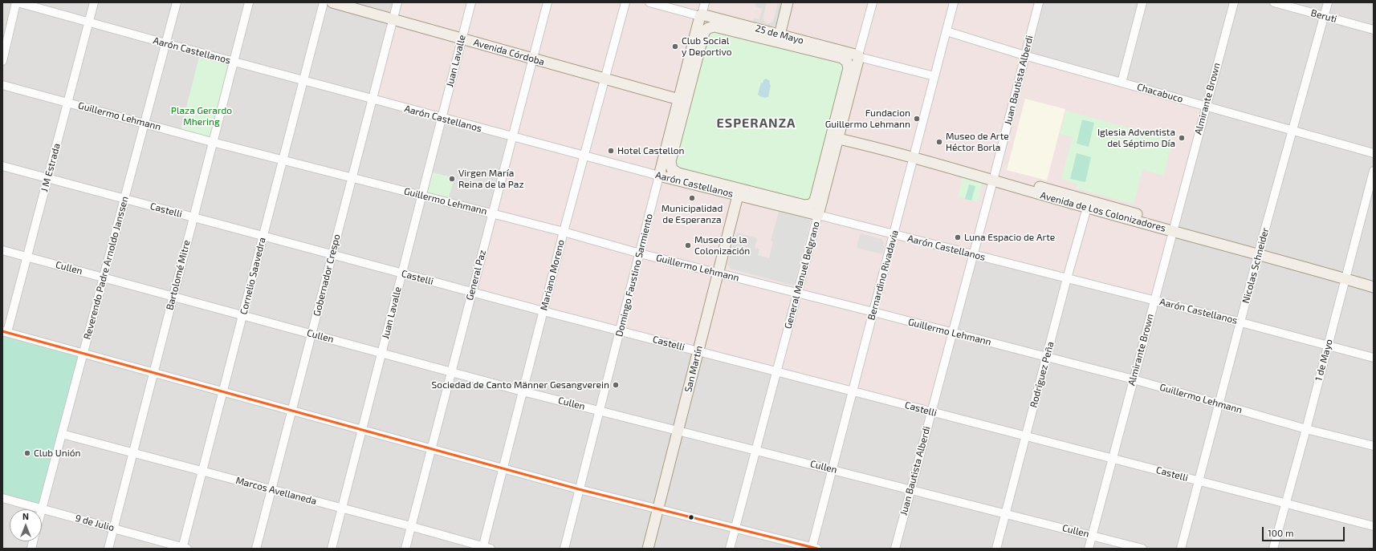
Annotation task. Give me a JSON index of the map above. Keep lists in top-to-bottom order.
{
  "streets": {
    "main road": [
      "25 de Mayo",
      "Aarón Castellanos",
      "Avenida Córdoba",
      "Avenida de Los Colonizadores",
      "Domingo Faustino Sarmiento",
      "General Manuel Belgrano",
      "San Martín"
    ],
    "street": [
      "Beruti",
      "Juan Lavalle",
      "Juan Bautista Alberdi",
      "Chacabuco",
      "Almirante Brown",
      "Guillermo Lehmann",
      "J M Estrada",
      "Castelli",
      "Nicolas Schneider",
      "Cullen",
      "Reverendo Padre Arnoldo Janssen",
      "Bartolomé Mitre",
      "Gobernador Crespo",
      "General Paz",
      "Mariano Moreno",
      "Bernardino Rivadavia",
      "Cornelio Saavedra",
      "1 de Mayo",
      "Rodríguez Peña",
      "Marcos Avellaneda",
      "9 de Julio"
    ]
  },
  "crossings": [
    ["Beruti", "Nicolas Schneider"],
    ["25 de Mayo", "Domingo Faustino Sarmiento"],
    ["25 de Mayo", "General Manuel Belgrano"],
    ["25 de Mayo", "Bernardino Rivadavia"],
    ["Aarón Castellanos", "Juan Lavalle"],
    ["Aarón Castellanos", "Juan Bautista Alberdi"],
    ["Aarón Castellanos", "Almirante Brown"],
    ["Aarón Castellanos", "J M Estrada"],
    ["Aarón Castellanos", "Nicolas Schneider"],
    ["Aarón Castellanos", "Reverendo Padre Arnoldo Janssen"],
    ["Aarón Castellanos", "Bartolomé Mitre"],
    ["Aarón Castellanos", "Gobernador Crespo"],
    ["Aarón Castellanos", "General Paz"],
    ["Aarón Castellanos", "Mariano Moreno"],
    ["Aarón Castellanos", "Domingo Faustino Sarmiento"],
    ["Aarón Castellanos", "General Manuel Belgrano"],
    ["Aarón Castellanos", "Bernardino Rivadavia"],
    ["Aarón Castellanos", "Cornelio Saavedra"],
    ["Aarón Castellanos", "1 de Mayo"],
    ["Aarón Castellanos", "San Martín"],
    ["Aarón Castellanos", "Rodríguez Peña"],
    ["Avenida Córdoba", "Juan Lavalle"],
    ["Avenida Córdoba", "Gobernador Crespo"],
    ["Avenida Córdoba", "General Paz"],
    ["Avenida Córdoba", "Mariano Moreno"],
    ["Avenida Córdoba", "Domingo Faustino Sarmiento"],
    ["Juan Lavalle", "Guillermo Lehmann"],
    ["Juan Lavalle", "Castelli"],
    ["Juan Lavalle", "Cullen"],
    ["Juan Lavalle", "Marcos Avellaneda"],
    ["Juan Bautista Alberdi", "Chacabuco"],
    ["Juan Bautista Alberdi", "Guillermo Lehmann"],
    ["Juan Bautista Alberdi", "Castelli"],
    ["Juan Bautista Alberdi", "Avenida de Los Colonizadores"],
    ["Juan Bautista Alberdi", "Cullen"],
    ["Chacabuco", "Almirante Brown"],
    ["Chacabuco", "Nicolas Schneider"],
    ["Chacabuco", "Bernardino Rivadavia"],
    ["Almirante Brown", "Guillermo Lehmann"],
    ["Almirante Brown", "Castelli"],
    ["Almirante Brown", "Avenida de Los Colonizadores"],
    ["Almirante Brown", "Cullen"],
    ["Guillermo Lehmann", "J M Estrada"],
    ["Guillermo Lehmann", "Nicolas Schneider"],
    ["Guillermo Lehmann", "Reverendo Padre Arnoldo Janssen"],
    ["Guillermo Lehmann", "Bartolomé Mitre"],
    ["Guillermo Lehmann", "Gobernador Crespo"],
    ["Guillermo Lehmann", "General Paz"],
    ["Guillermo Lehmann", "Mariano Moreno"],
    ["Guillermo Lehmann", "Domingo Faustino Sarmiento"],
    ["Guillermo Lehmann", "General Manuel Belgrano"],
    ["Guillermo Lehmann", "Bernardino Rivadavia"],
    ["Guillermo Lehmann", "Cornelio Saavedra"],
    ["Guillermo Lehmann", "1 de Mayo"],
    ["Guillermo Lehmann", "San Martín"],
    ["Guillermo Lehmann", "Rodríguez Peña"],
    ["J M Estrada", "Castelli"],
    ["J M Estrada", "Cullen"],
    ["Castelli", "Nicolas Schneider"],
    ["Castelli", "Reverendo Padre Arnoldo Janssen"],
    ["Castelli", "Bartolomé Mitre"],
    ["Castelli", "Gobernador Crespo"],
    ["Castelli", "General Paz"],
    ["Castelli", "Mariano Moreno"],
    ["Castelli", "Domingo Faustino Sarmiento"],
    ["Castelli", "General Manuel Belgrano"],
    ["Castelli", "Bernardino Rivadavia"],
    ["Castelli", "Cornelio Saavedra"],
    ["Castelli", "1 de Mayo"],
    ["Castelli", "San Martín"],
    ["Castelli", "Rodríguez Peña"],
    ["Avenida de Los Colonizadores", "Nicolas Schneider"],
    ["Avenida de Los Colonizadores", "General Manuel Belgrano"],
    ["Avenida de Los Colonizadores", "Bernardino Rivadavia"],
    ["Avenida de Los Colonizadores", "1 de Mayo"],
    ["Avenida de Los Colonizadores", "Rodríguez Peña"],
    ["Cullen", "Reverendo Padre Arnoldo Janssen"],
    ["Cullen", "Bartolomé Mitre"],
    ["Cullen", "Gobernador Crespo"],
    ["Cullen", "General Paz"],
    ["Cullen", "Mariano Moreno"],
    ["Cullen", "Domingo Faustino Sarmiento"],
    ["Cullen", "General Manuel Belgrano"],
    ["Cullen", "Bernardino Rivadavia"],
    ["Cullen", "Cornelio Saavedra"],
    ["Cullen", "San Martín"],
    ["Cullen", "Rodríguez Peña"],
    ["Reverendo Padre Arnoldo Janssen", "Marcos Avellaneda"],
    ["Reverendo Padre Arnoldo Janssen", "9 de Julio"],
    ["Bartolomé Mitre", "Marcos Avellaneda"],
    ["Bartolomé Mitre", "9 de Julio"],
    ["Gobernador Crespo", "Marcos Avellaneda"],
    ["General Paz", "Marcos Avellaneda"],
    ["Mariano Moreno", "Marcos Avellaneda"],
    ["Cornelio Saavedra", "Marcos Avellaneda"],
    ["Cornelio Saavedra", "9 de Julio"]
  ],
  "districts": ["ESPERANZA"],
  "parks": ["Plaza Gerardo Mhering"],
  "places": [
    "Club Social y Deportivo",
    "Fundacion Guillermo Lehmann",
    "Iglesia Adventista del Séptimo Día",
    "Museo de Arte Héctor Borla",
    "Hotel Castellon",
    "Virgen María Reina de la Paz",
    "Municipalidad de Esperanza",
    "Luna Espacio de Arte",
    "Museo de la Colonización",
    "Sociedad de Canto Männer Gesangverein",
    "Club Unión"
  ],
  "scale_bar": "100 m",
  "north": "top"
}
